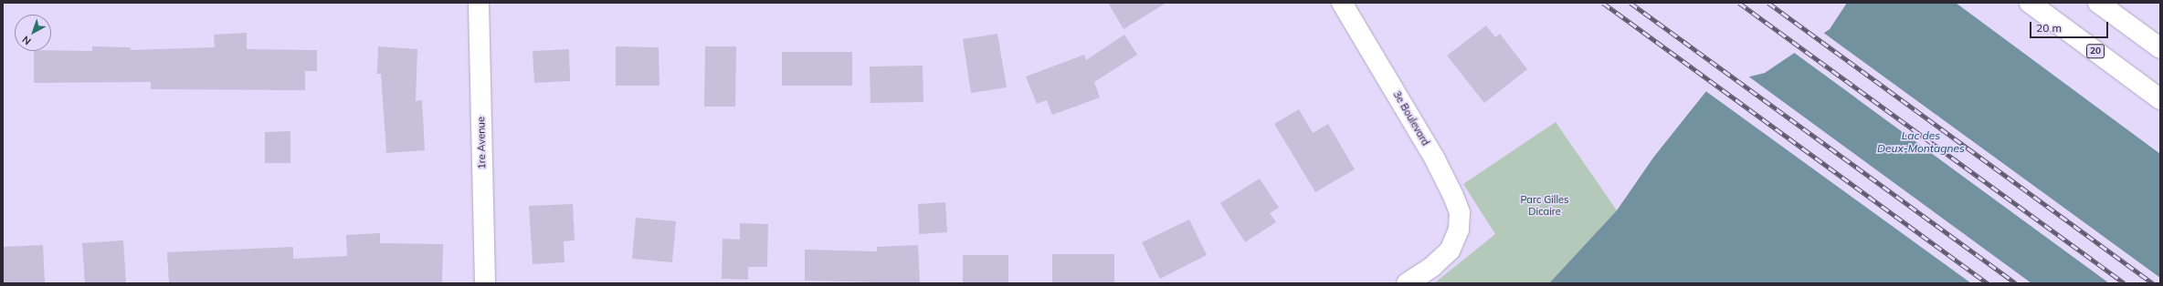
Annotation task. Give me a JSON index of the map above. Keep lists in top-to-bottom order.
{
  "streets": {
    "main road": ["20", "3e Boulevard", "1re Avenue"]
  },
  "water": ["Lac des Deux-Montagnes"],
  "parks": ["Parc Gilles Dicaire"],
  "scale_bar": "20 m",
  "north": "bottom left"
}
